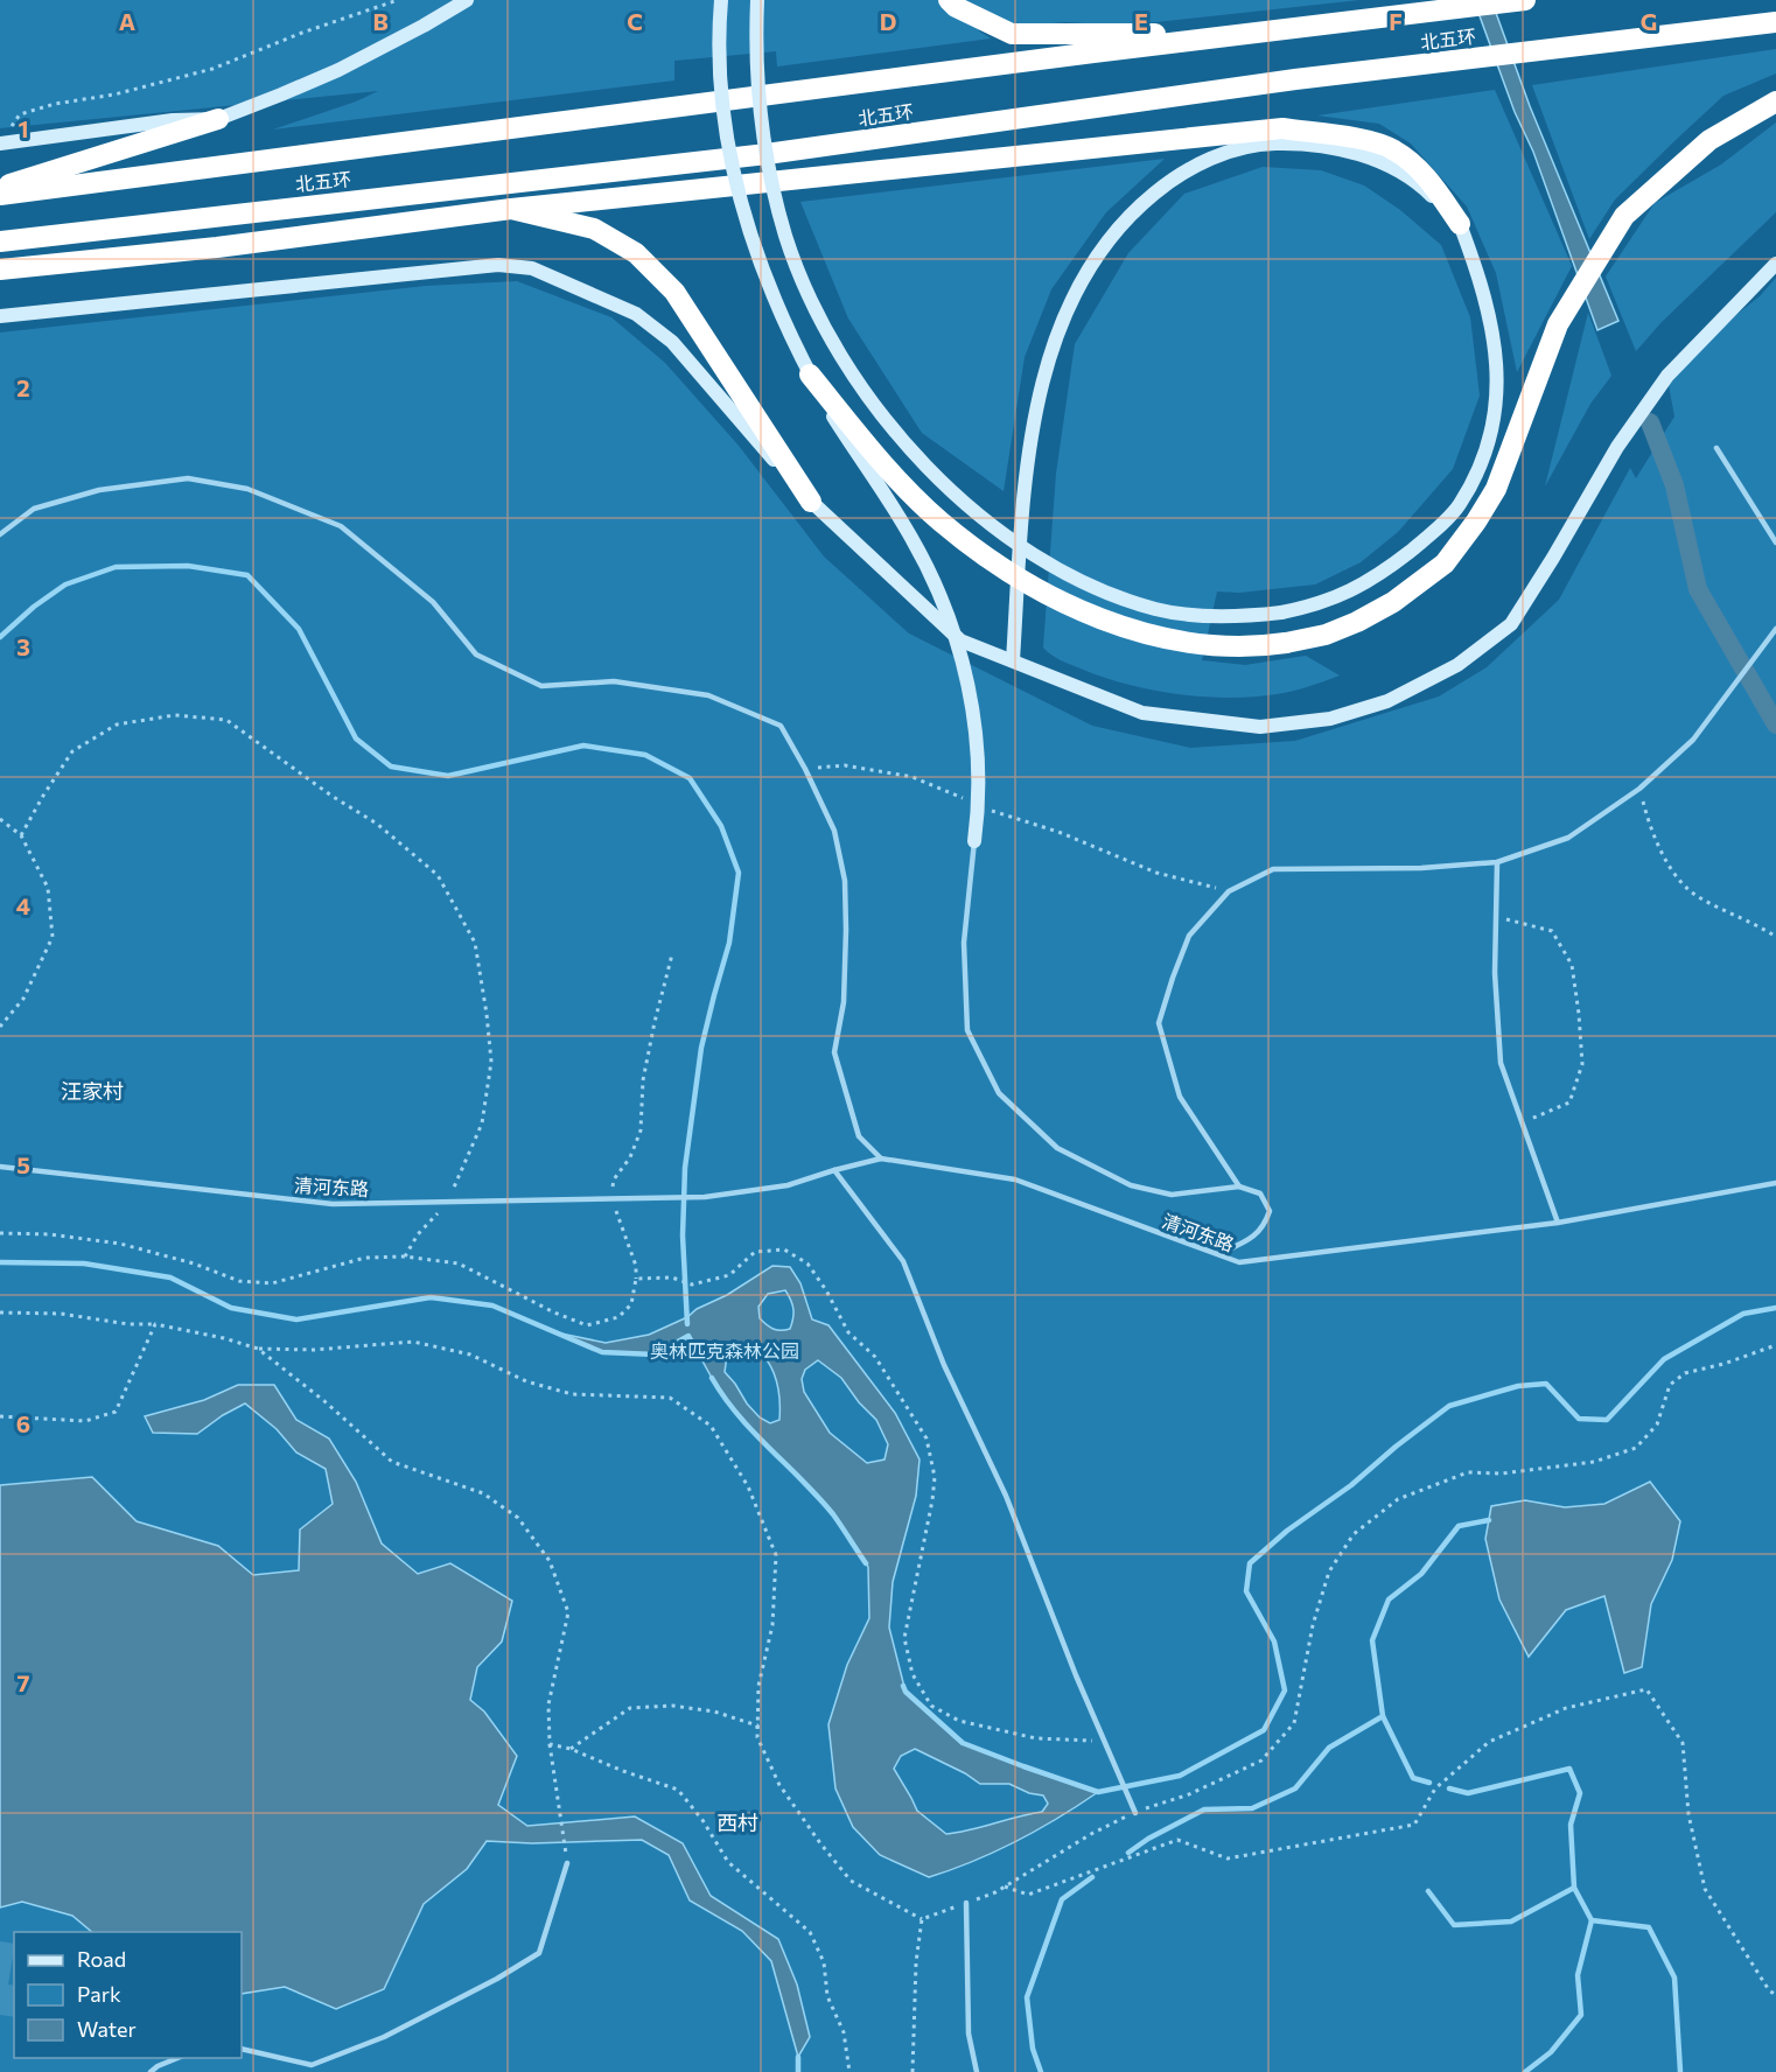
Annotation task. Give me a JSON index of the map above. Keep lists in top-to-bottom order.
{
  "streets": {
    "highway": ["北五环"],
    "lane": ["清河东路"]
  },
  "districts": ["汪家村", "西村"],
  "parks": ["奥林匹克森林公园"],
  "legend": ["Road", "Park", "Water"],
  "grid": {
    "columns": [
      "A",
      "B",
      "C",
      "D",
      "E",
      "F",
      "G"
    ],
    "rows": [
      "1",
      "2",
      "3",
      "4",
      "5",
      "6",
      "7"
    ]
  }
}
